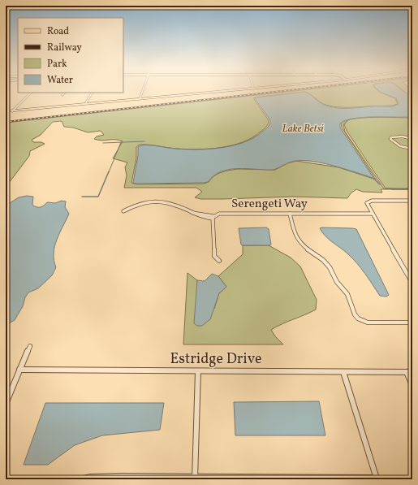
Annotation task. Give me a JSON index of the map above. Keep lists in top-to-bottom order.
{
  "streets": {
    "street": ["Serengeti Way", "Estridge Drive"]
  },
  "water": ["Lake Betsi"],
  "legend": [
    "Road",
    "Railway",
    "Park",
    "Water"
  ]
}
